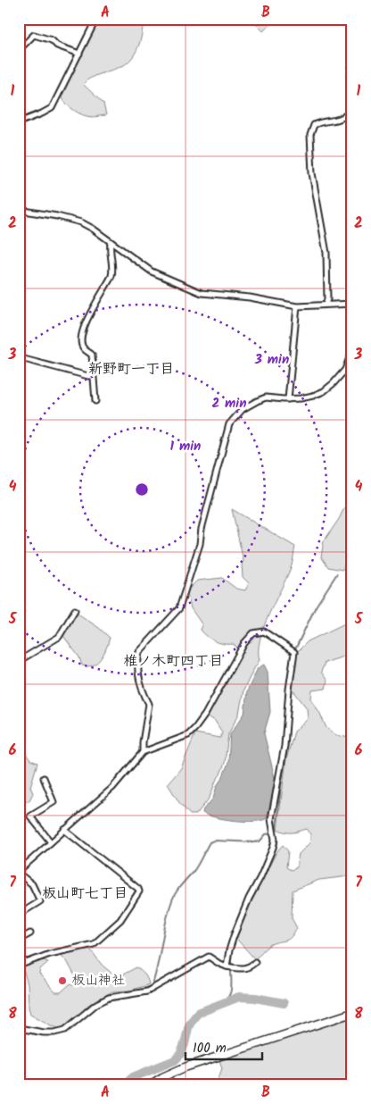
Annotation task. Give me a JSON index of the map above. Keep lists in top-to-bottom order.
{
  "districts": ["新野町一丁目", "椎ノ木町四丁目", "板山町七丁目"],
  "places": ["板山神社"],
  "scale_bar": "100 m",
  "grid": {
    "columns": ["A", "B"],
    "rows": [
      "1",
      "2",
      "3",
      "4",
      "5",
      "6",
      "7",
      "8"
    ]
  },
  "rings": ["3 min", "2 min", "1 min"]
}
